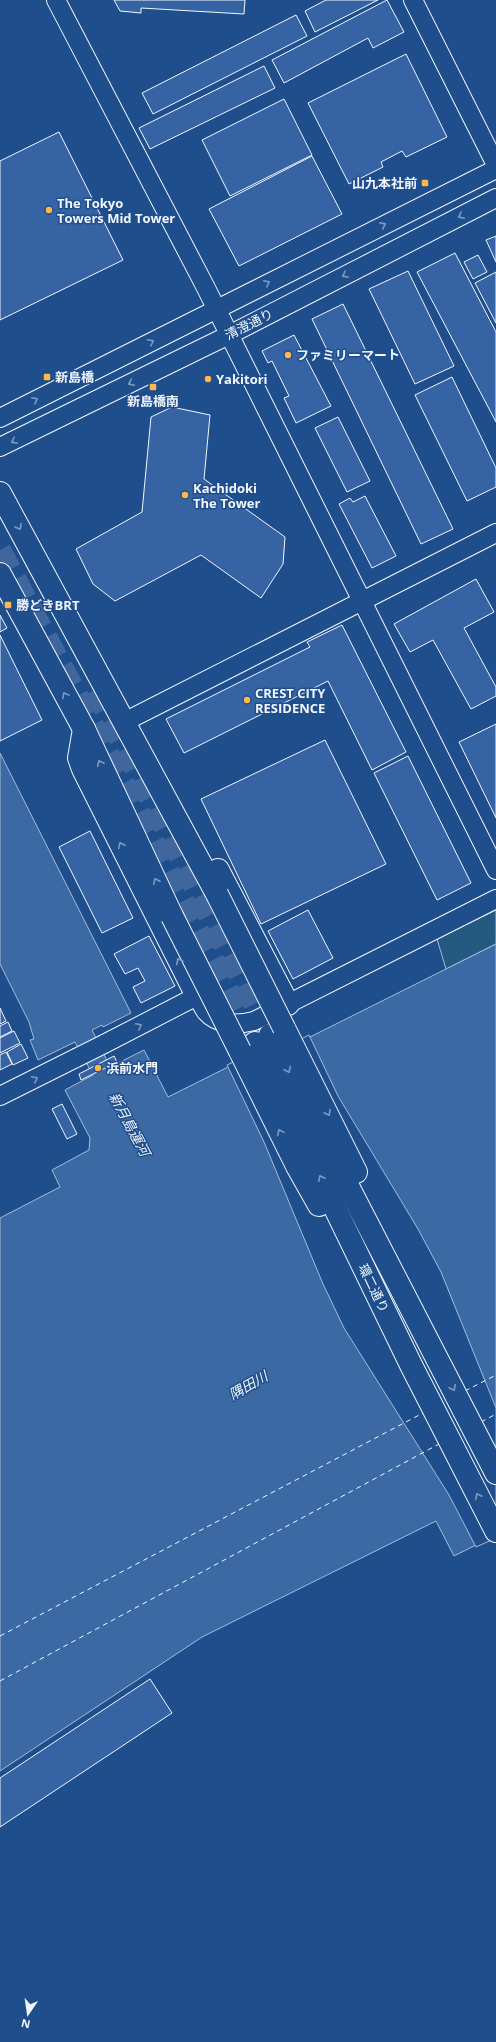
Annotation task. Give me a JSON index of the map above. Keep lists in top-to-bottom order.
{
  "streets": {
    "main road": ["環二通り"],
    "street": ["清澄通り"]
  },
  "water": ["新月島運河", "隅田川"],
  "places": {
    "transit": [
      "山九本社前",
      "新島橋",
      "新島橋南",
      "勝どきBRT"
    ],
    "other": [
      "The Tokyo Towers Mid Tower",
      "ファミリーマート",
      "Yakitori",
      "Kachidoki The Tower",
      "CREST CITY RESIDENCE",
      "浜前水門"
    ]
  },
  "north": "bottom"
}
